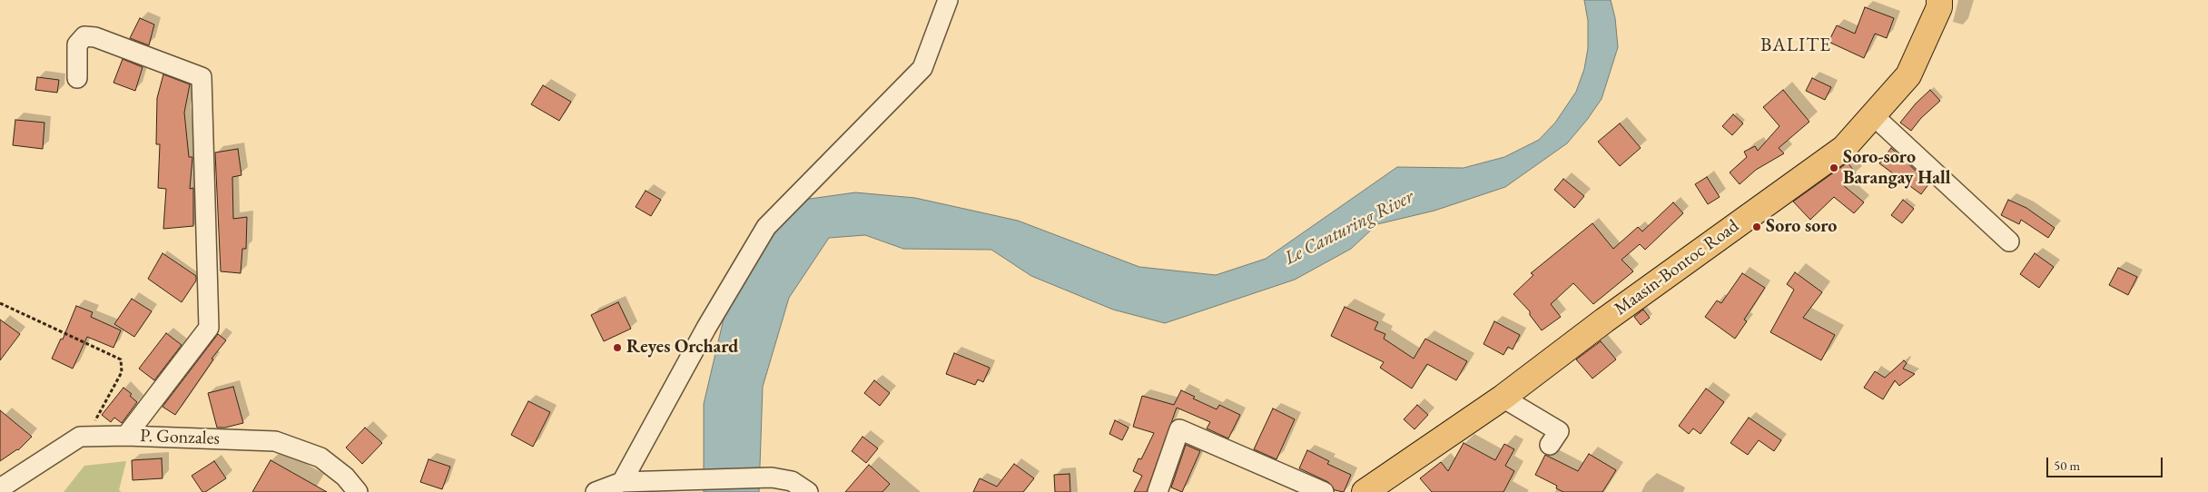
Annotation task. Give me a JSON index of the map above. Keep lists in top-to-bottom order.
{
  "streets": {
    "main road": ["Maasin-Bontoc Road"],
    "street": ["P. Gonzales"]
  },
  "districts": ["BALITE"],
  "water": ["Le Canturing River"],
  "places": ["Soro-soro Barangay Hall", "Soro soro", "Reyes Orchard"],
  "scale_bar": "50 m"
}
